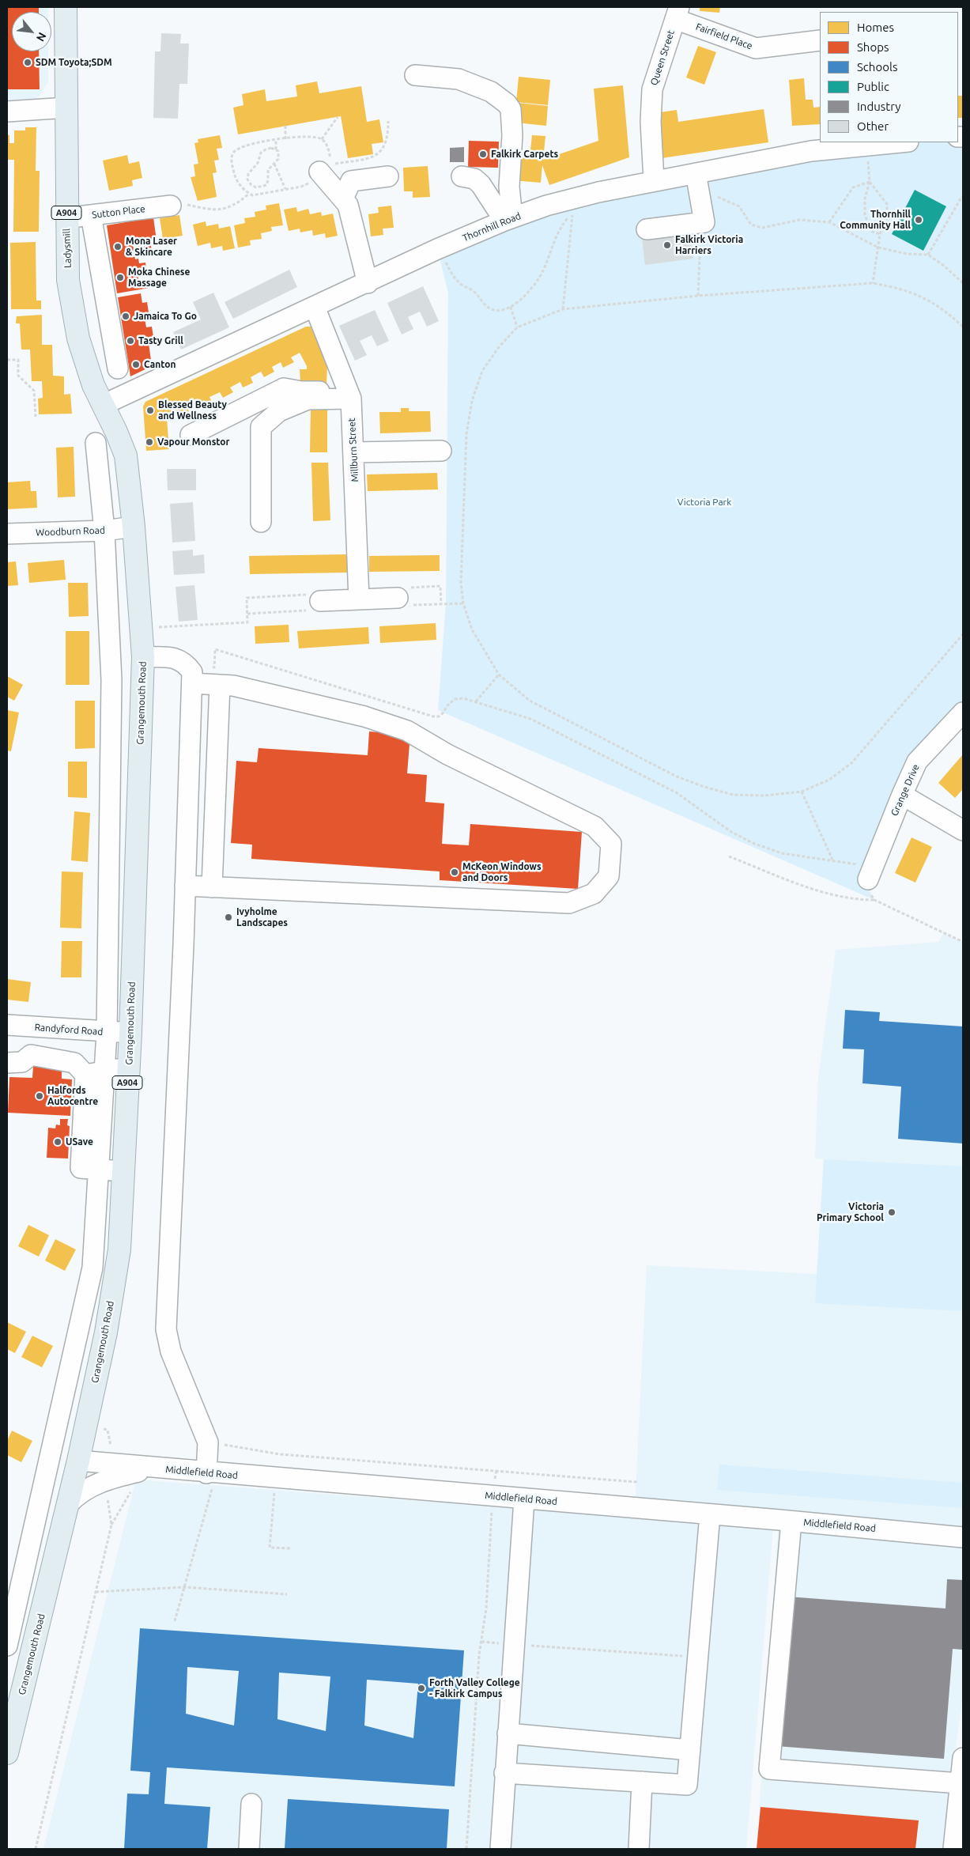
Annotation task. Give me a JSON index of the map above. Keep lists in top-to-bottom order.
{
  "streets": {
    "main road": ["A904", "Ladysmill", "Grangemouth Road"],
    "street": [
      "Fairfield Place",
      "Queen Street",
      "Sutton Place",
      "Thornhill Road",
      "Millburn Street",
      "Woodburn Road",
      "Grange Drive",
      "Randyford Road",
      "Middlefield Road"
    ]
  },
  "crossings": [
    ["Fairfield Place", "Queen Street"],
    ["Queen Street", "Thornhill Road"],
    ["Sutton Place", "Ladysmill"],
    ["Thornhill Road", "Ladysmill"],
    ["Thornhill Road", "Millburn Street"],
    ["Thornhill Road", "Grangemouth Road"],
    ["Ladysmill", "Grangemouth Road"],
    ["Woodburn Road", "Grangemouth Road"],
    ["Grangemouth Road", "Randyford Road"],
    ["Grangemouth Road", "Middlefield Road"]
  ],
  "parks": ["Victoria Park"],
  "places": [
    "SDM Toyota;SDM",
    "Falkirk Carpets",
    "Thornhill Community Hall",
    "Falkirk Victoria Harriers",
    "Mona Laser & Skincare",
    "Moka Chinese Massage",
    "Jamaica To Go",
    "Tasty Grill",
    "Canton",
    "Blessed Beauty and Wellness",
    "Vapour Monstor",
    "McKeon Windows and Doors",
    "Ivyholme Landscapes",
    "Halfords Autocentre",
    "USave",
    "Victoria Primary School",
    "Forth Valley College - Falkirk Campus"
  ],
  "legend": [
    "Homes",
    "Shops",
    "Schools",
    "Public",
    "Industry",
    "Other"
  ],
  "north": "bottom right"
}
